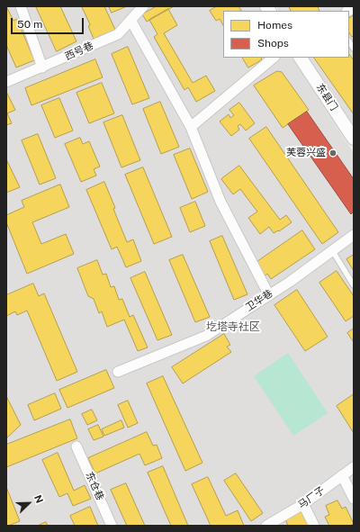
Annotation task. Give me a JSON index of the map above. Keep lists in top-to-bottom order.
{
  "streets": {
    "street": [
      "西号巷",
      "东县门",
      "卫华巷",
      "东仓巷",
      "马厂子"
    ]
  },
  "districts": ["圪塔寺社区"],
  "places": ["芙蓉兴盛"],
  "legend": ["Homes", "Shops"],
  "scale_bar": "50 m",
  "north": "top right"
}
